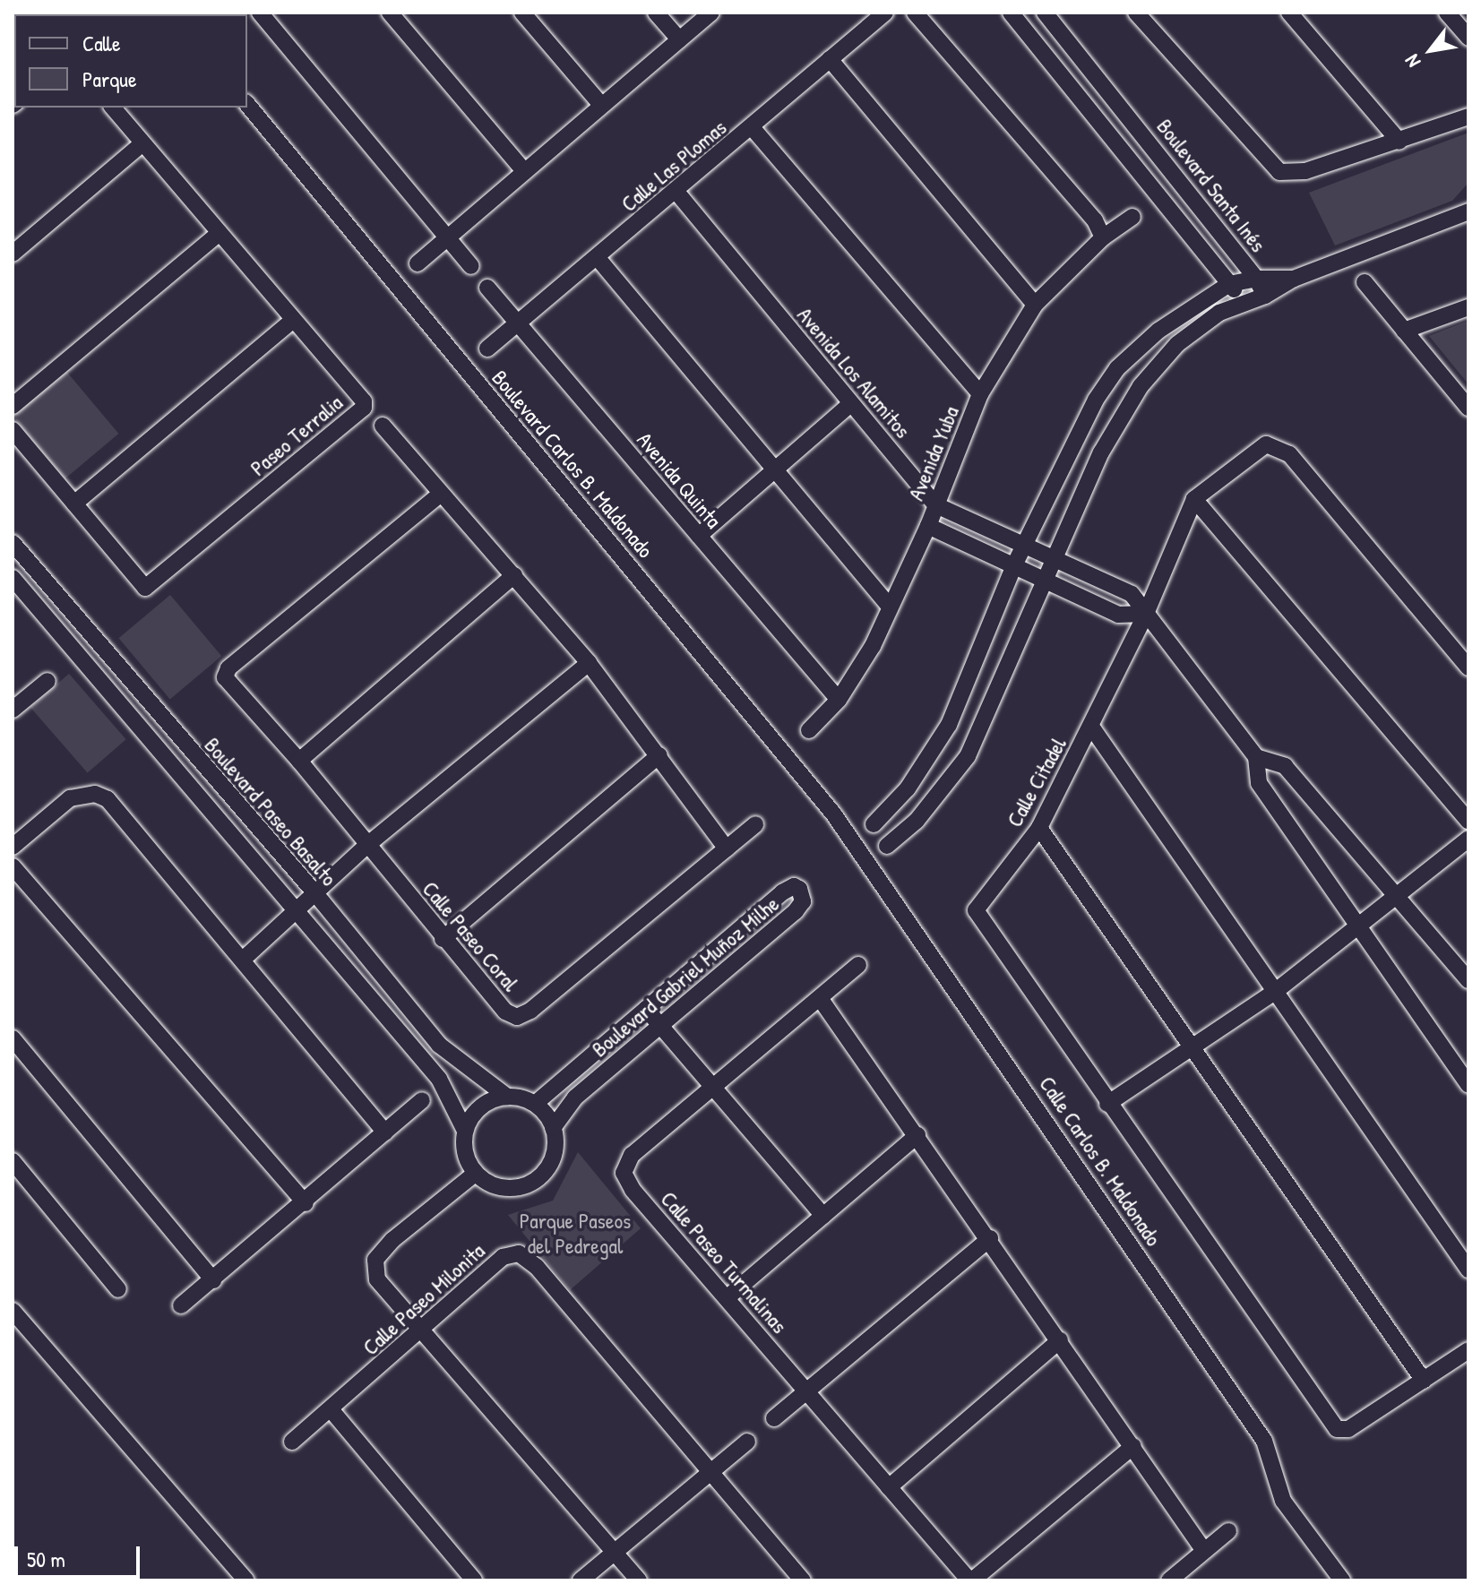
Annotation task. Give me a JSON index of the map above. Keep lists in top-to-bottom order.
{
  "streets": {
    "street": [
      "Calle Las Plomas",
      "Boulevard Santa Inés",
      "Avenida Los Alamitos",
      "Paseo Terralia",
      "Avenida Yuba",
      "Boulevard Carlos B. Maldonado",
      "Avenida Quinta",
      "Calle Citadel",
      "Boulevard Paseo Basalto",
      "Calle Paseo Coral",
      "Boulevard Gabriel Muñoz Milhe",
      "Calle Carlos B. Maldonado",
      "Calle Paseo Turmalinas",
      "Calle Paseo Milonita"
    ]
  },
  "crossings": [
    ["Calle Las Plomas", "Avenida Los Alamitos"],
    ["Calle Las Plomas", "Avenida Quinta"],
    ["Avenida Los Alamitos", "Avenida Yuba"],
    ["Avenida Los Alamitos", "Calle Citadel"],
    ["Avenida Yuba", "Avenida Quinta"],
    ["Boulevard Carlos B. Maldonado", "Calle Carlos B. Maldonado"],
    ["Boulevard Paseo Basalto", "Boulevard Gabriel Muñoz Milhe"]
  ],
  "parks": ["Parque Paseos del Pedregal"],
  "legend": ["Calle", "Parque"],
  "scale_bar": "50 m",
  "north": "bottom left"
}
